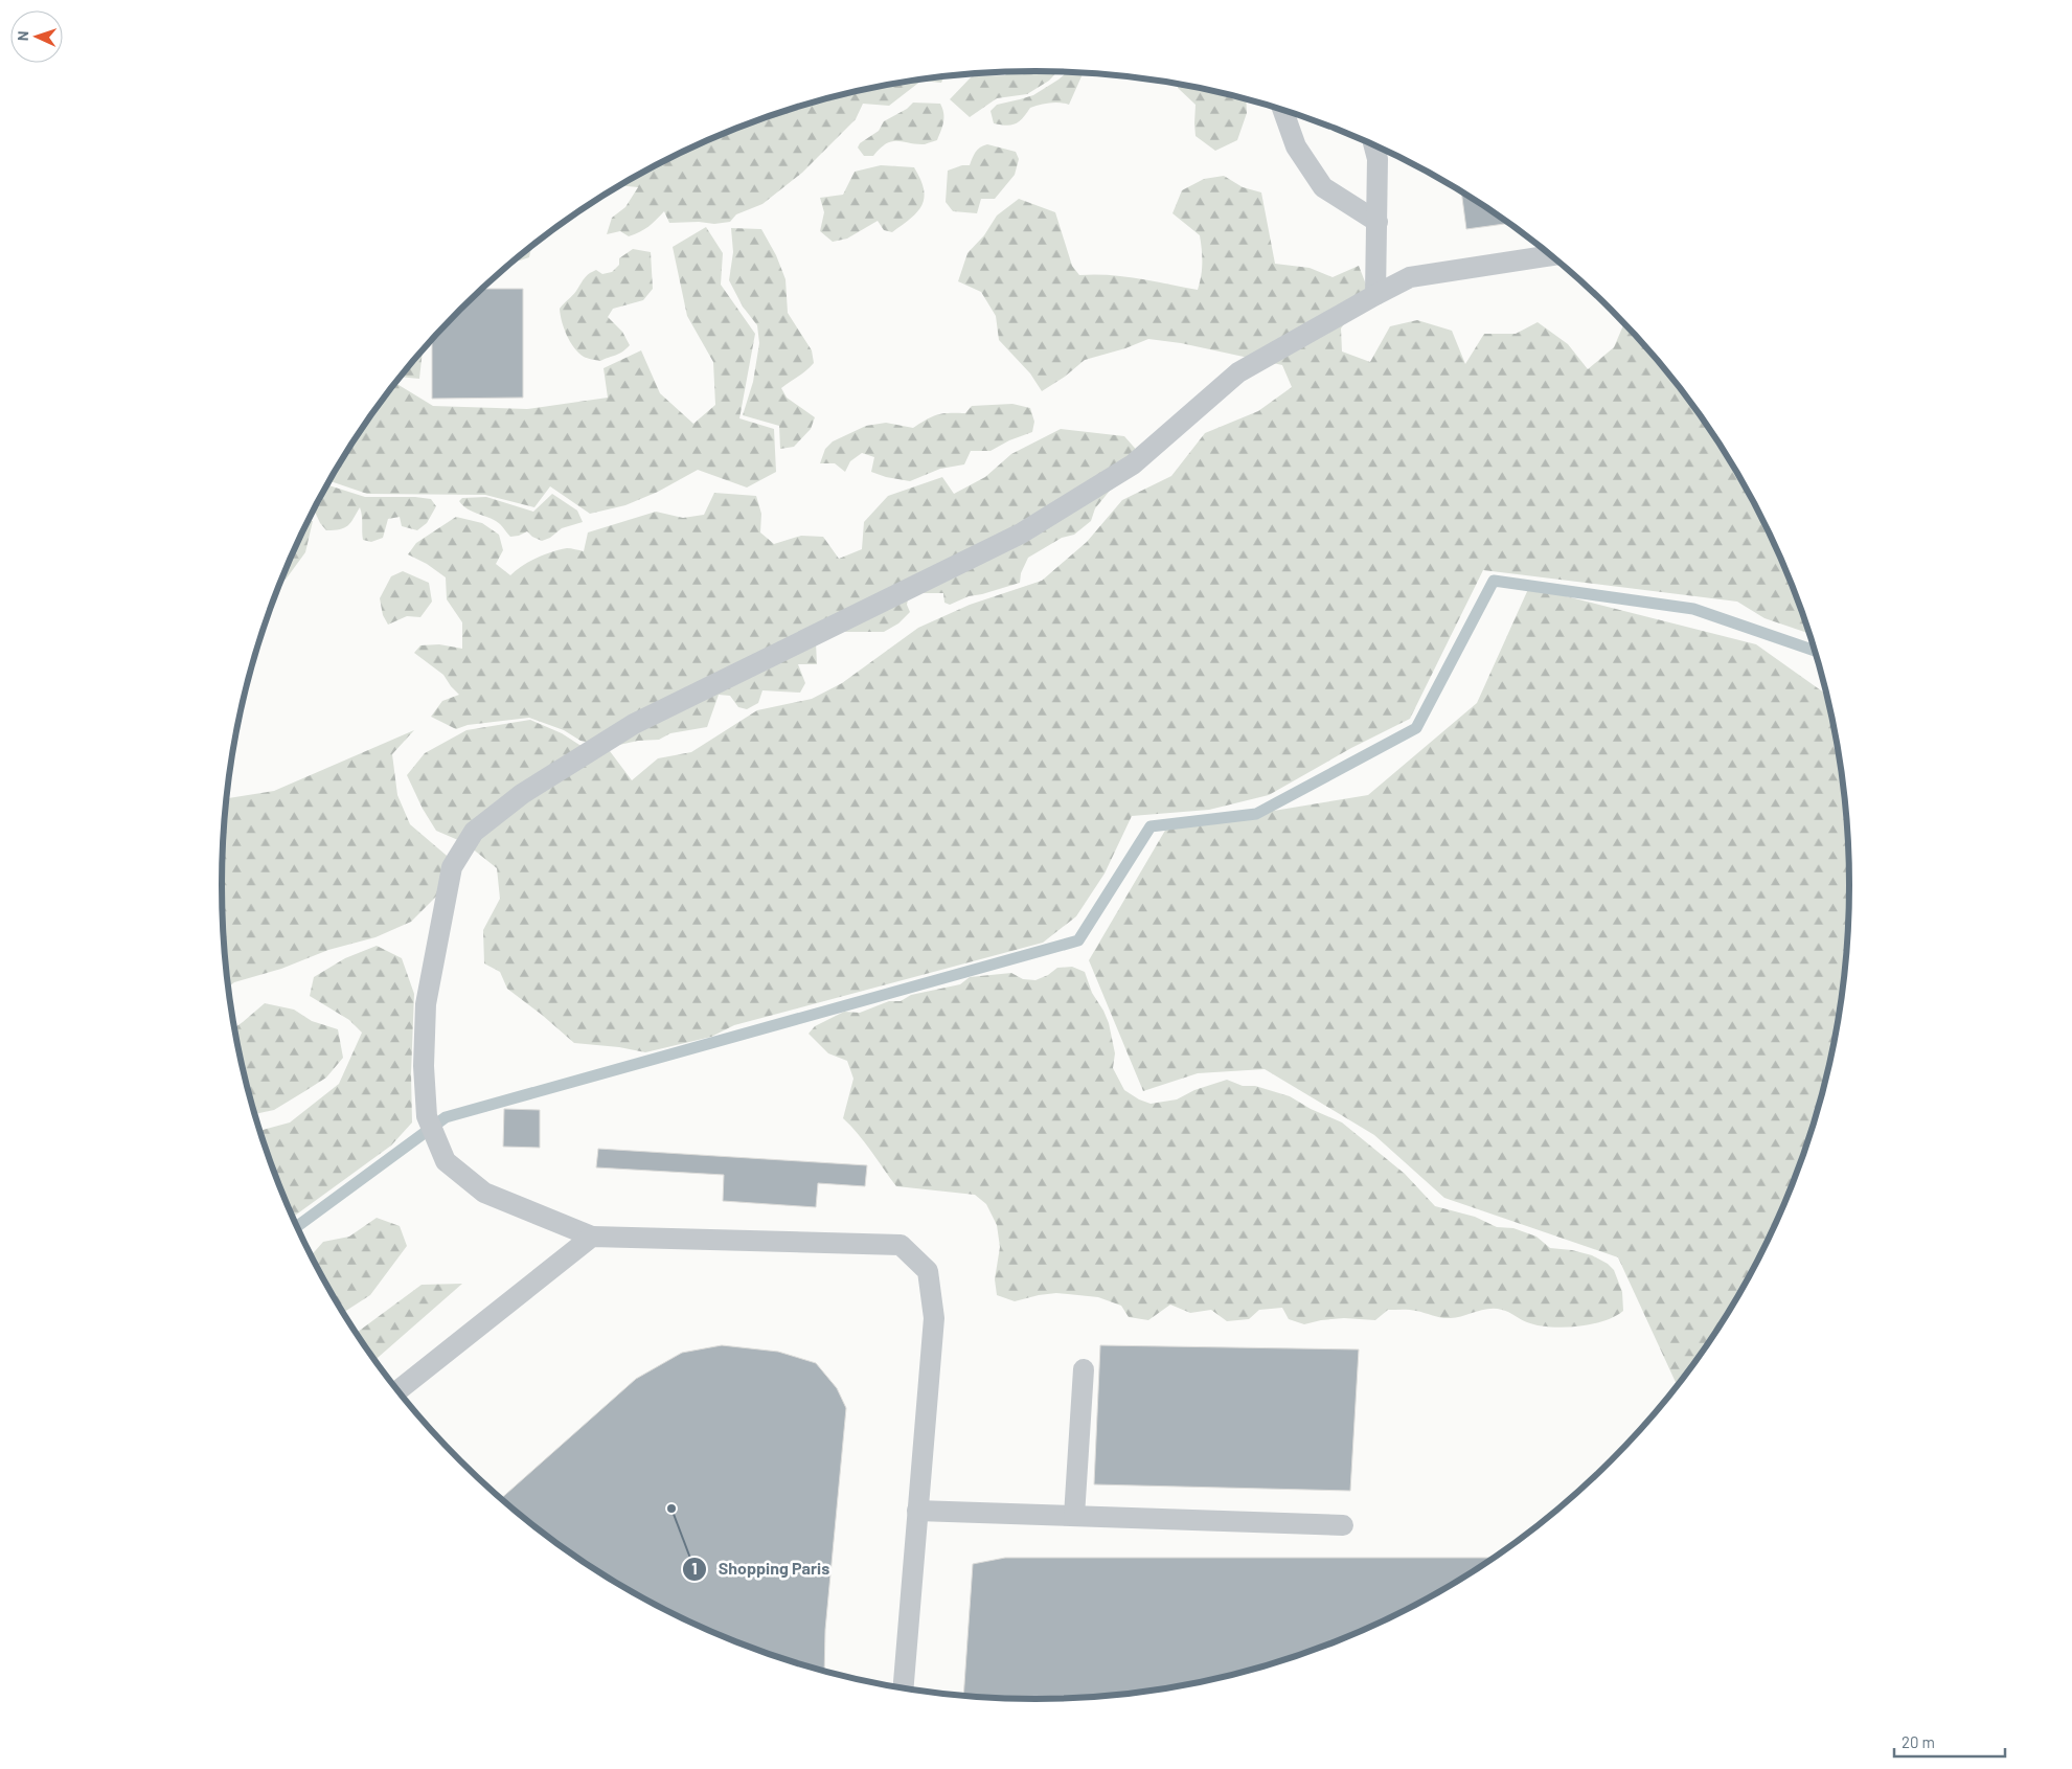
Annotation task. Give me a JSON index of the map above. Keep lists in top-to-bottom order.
{
  "places": ["Shopping Paris"],
  "scale_bar": "20 m",
  "north": "left"
}
